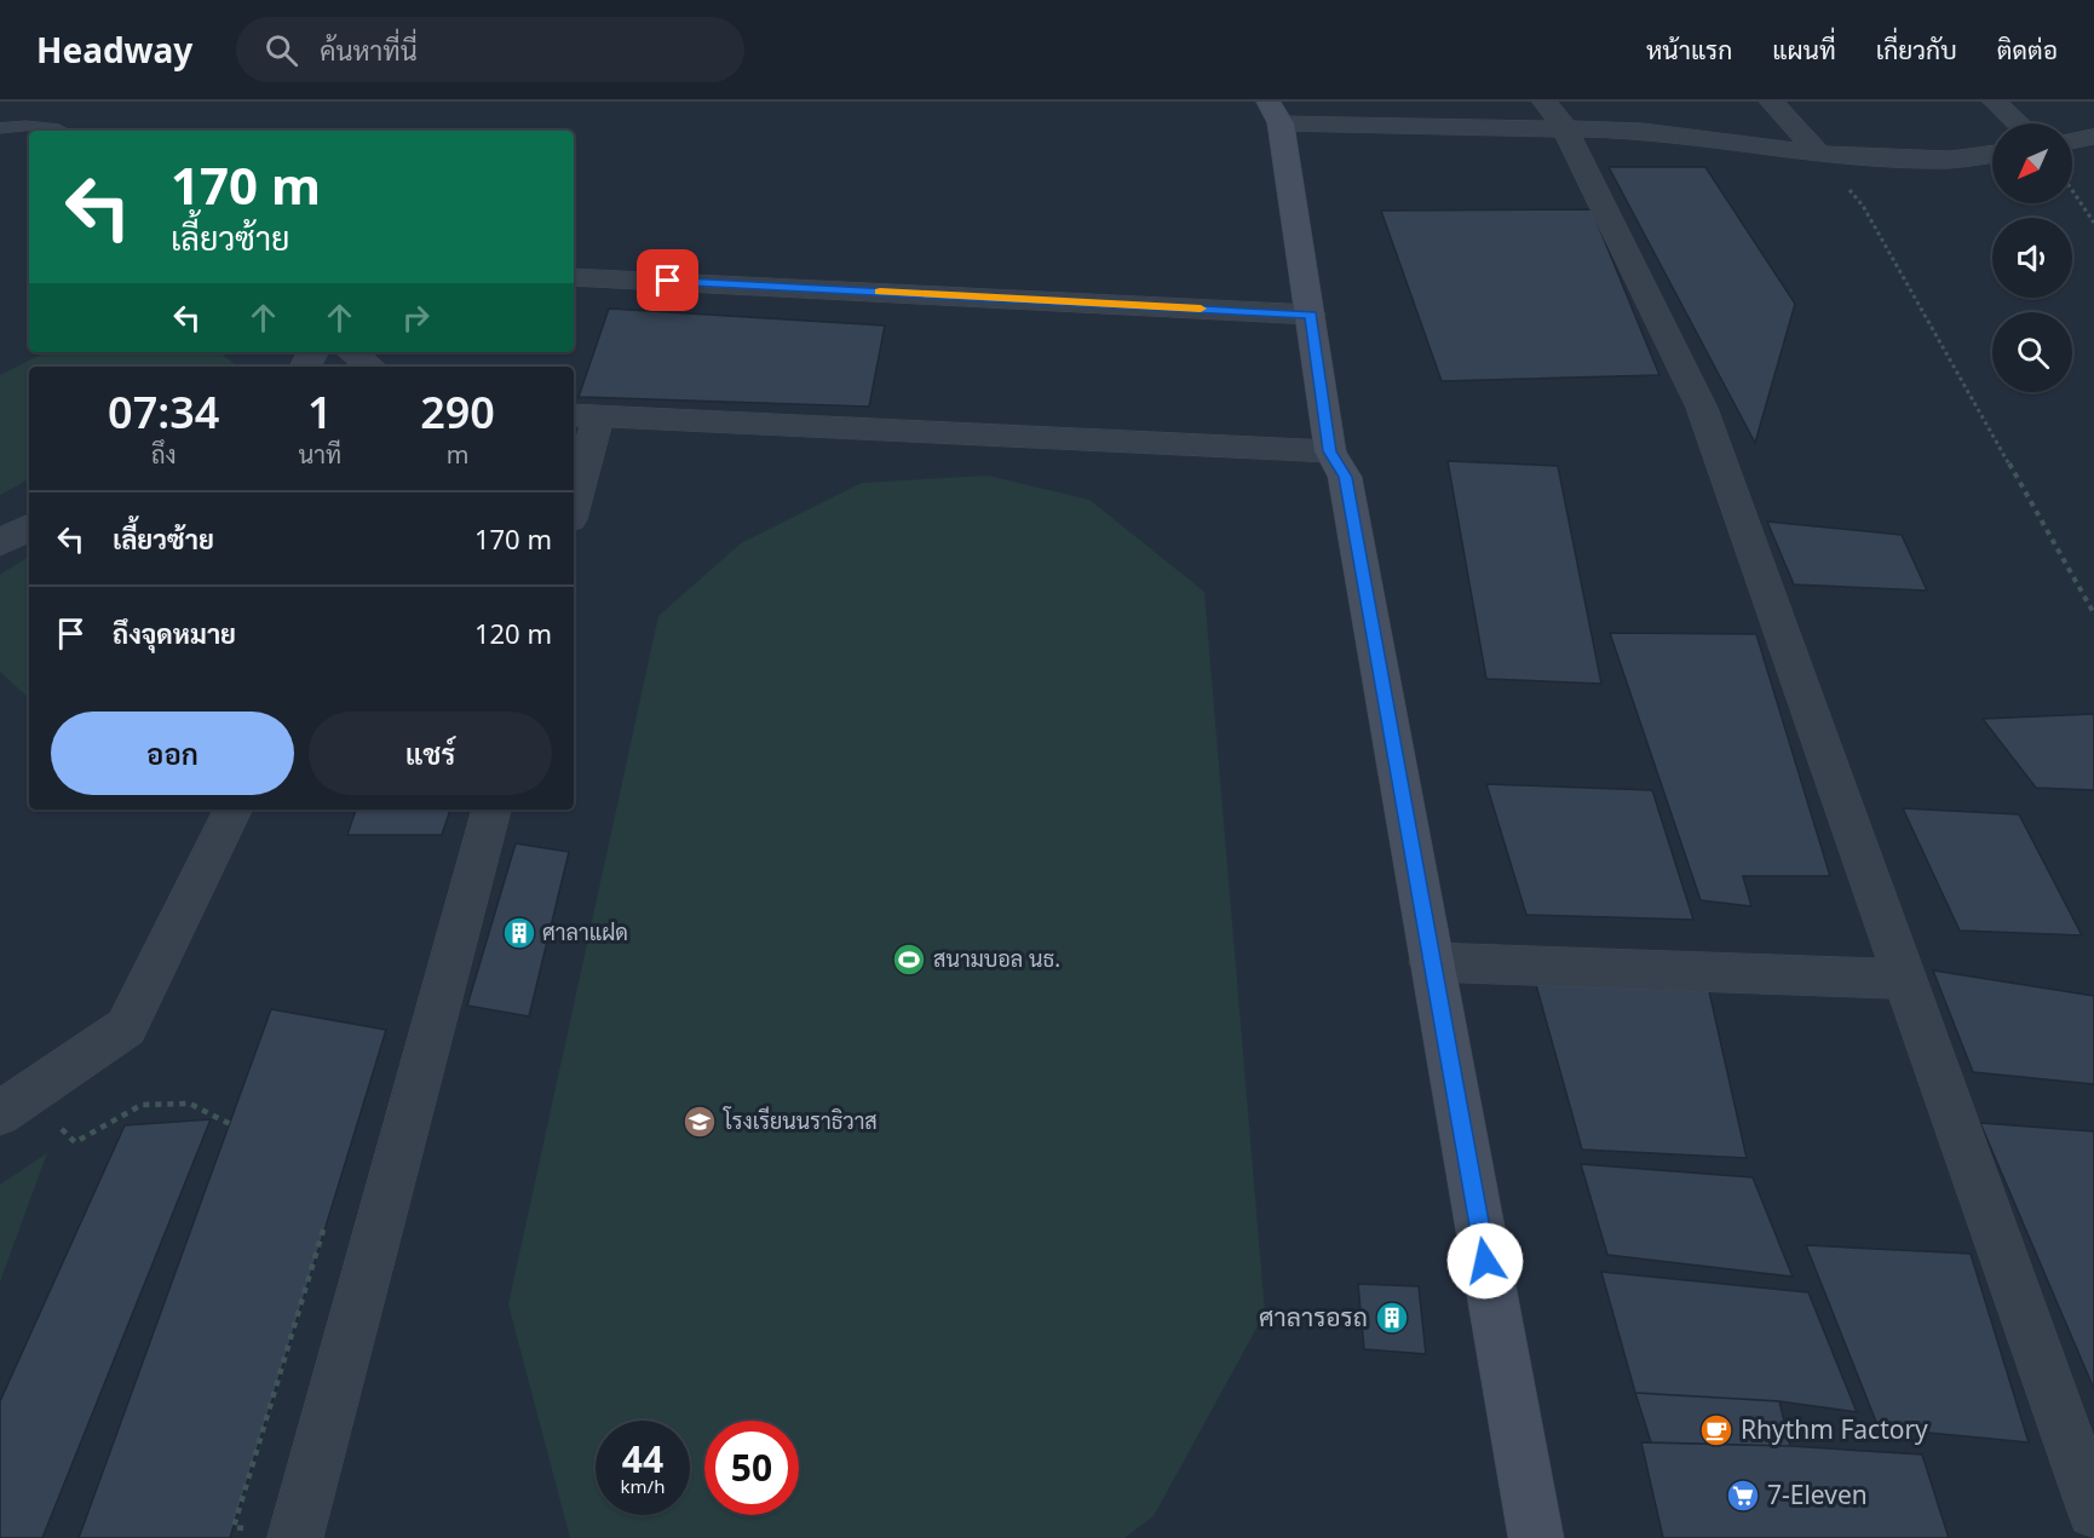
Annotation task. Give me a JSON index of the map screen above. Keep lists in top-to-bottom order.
{
  "places": {
    "building": ["ศาลาแฝด", "ศาลารอรถ"],
    "sports": ["สนามบอล นธ."],
    "school or university": ["โรงเรียนนราธิวาส"],
    "cafe": ["Rhythm Factory"],
    "supermarket": ["7-Eleven"]
  },
  "north": "bottom left",
  "page": {
    "header": "Headway",
    "search": "ค้นหาที่นี่",
    "nav": [
      "หน้าแรก",
      "แผนที่",
      "เกี่ยวกับ",
      "ติดต่อ"
    ],
    "turn": ["170 m", "เลี้ยวซ้าย"],
    "eta": [
      "07:34",
      "ถึง",
      "1",
      "นาที",
      "290",
      "m"
    ],
    "list": [
      {
        "name": "เลี้ยวซ้าย",
        "value": "170 m"
      },
      {
        "name": "ถึงจุดหมาย",
        "value": "120 m"
      }
    ],
    "buttons": ["ออก", "แชร์"],
    "speed": "44 km/h",
    "limit": "50"
  }
}
